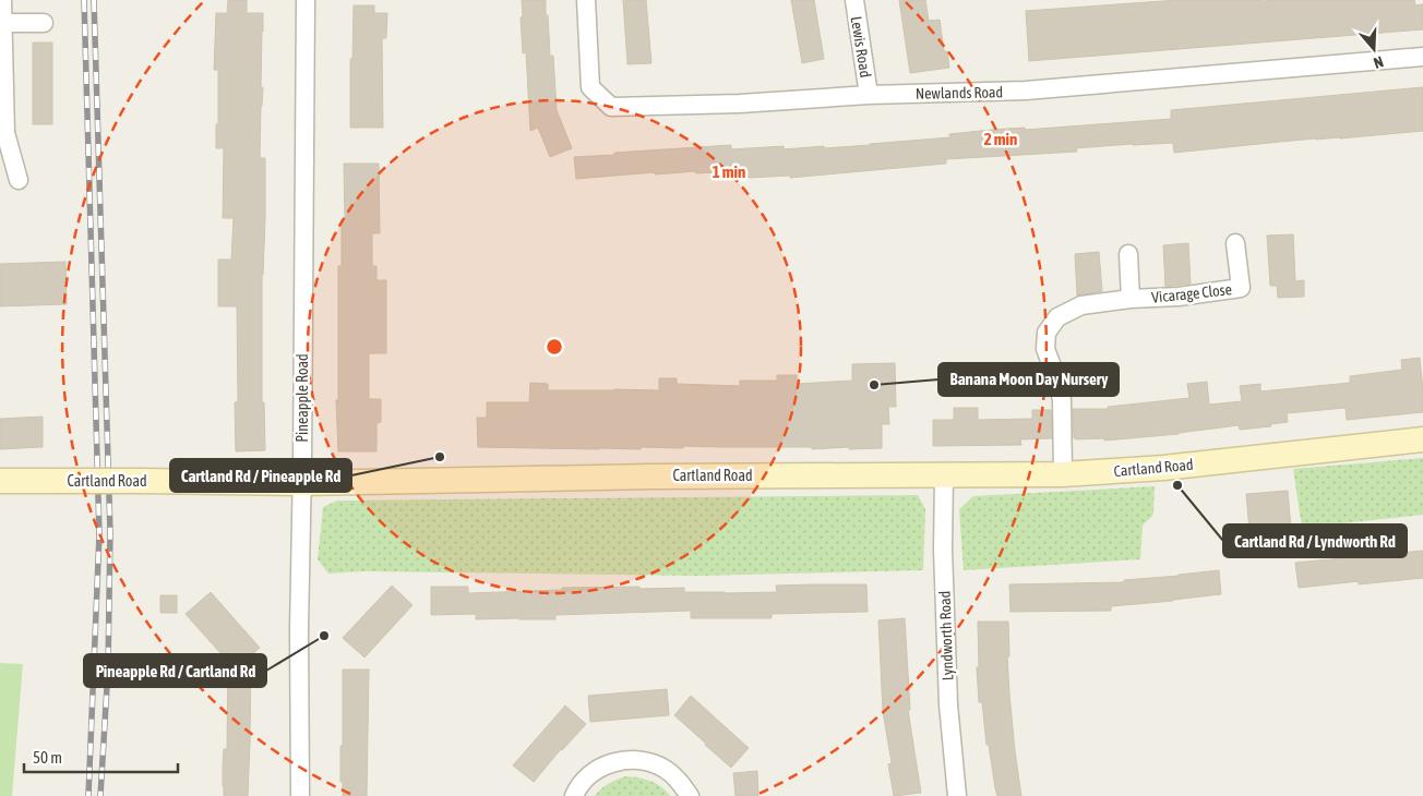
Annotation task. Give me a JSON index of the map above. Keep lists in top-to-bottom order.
{
  "streets": {
    "street": [
      "Lewis Road",
      "Newlands Road",
      "Vicarage Close",
      "Pineapple Road",
      "Cartland Road",
      "Lyndworth Road"
    ]
  },
  "crossings": [
    ["Lewis Road", "Newlands Road"],
    ["Vicarage Close", "Cartland Road"],
    ["Pineapple Road", "Cartland Road"],
    ["Cartland Road", "Lyndworth Road"]
  ],
  "places": [
    "Banana Moon Day Nursery",
    "Cartland Rd / Pineapple Rd",
    "Cartland Rd / Lyndworth Rd",
    "Pineapple Rd / Cartland Rd"
  ],
  "scale_bar": "50 m",
  "north": "bottom",
  "rings": ["2 min", "1 min"]
}
